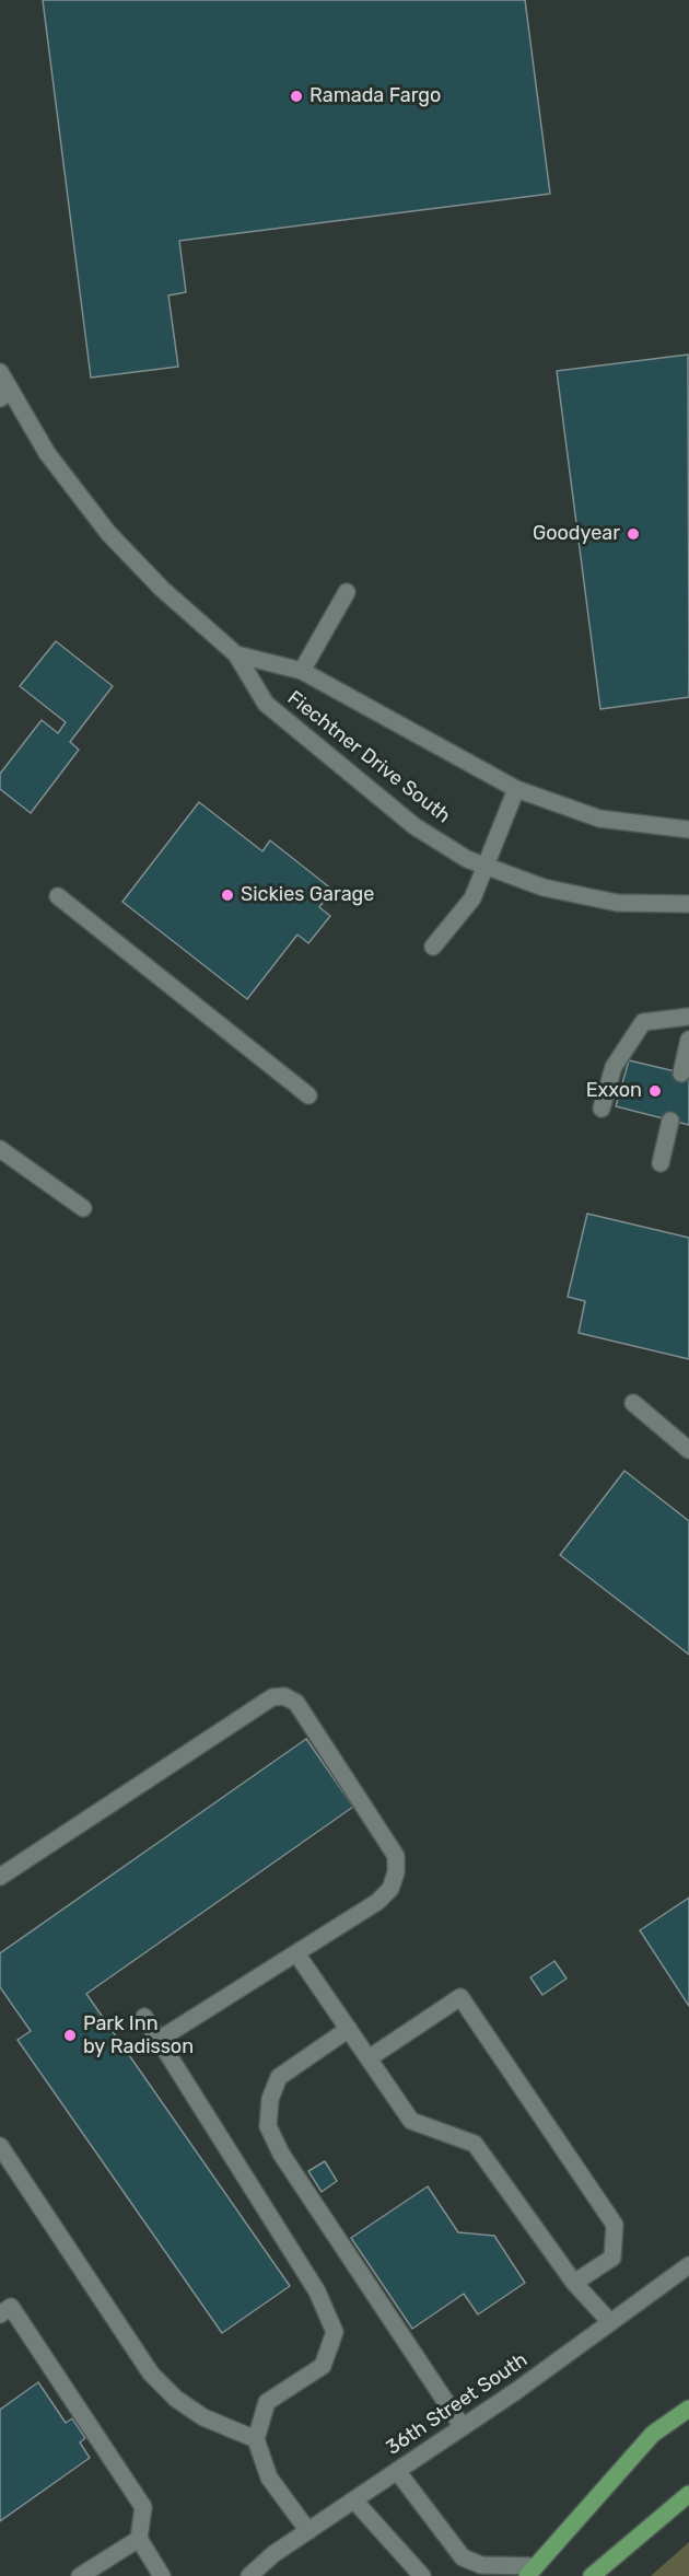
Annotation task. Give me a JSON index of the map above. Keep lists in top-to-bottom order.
{
  "streets": {
    "street": ["Fiechtner Drive South", "36th Street South"]
  },
  "places": [
    "Ramada Fargo",
    "Goodyear",
    "Sickies Garage",
    "Exxon",
    "Park Inn by Radisson"
  ]
}
